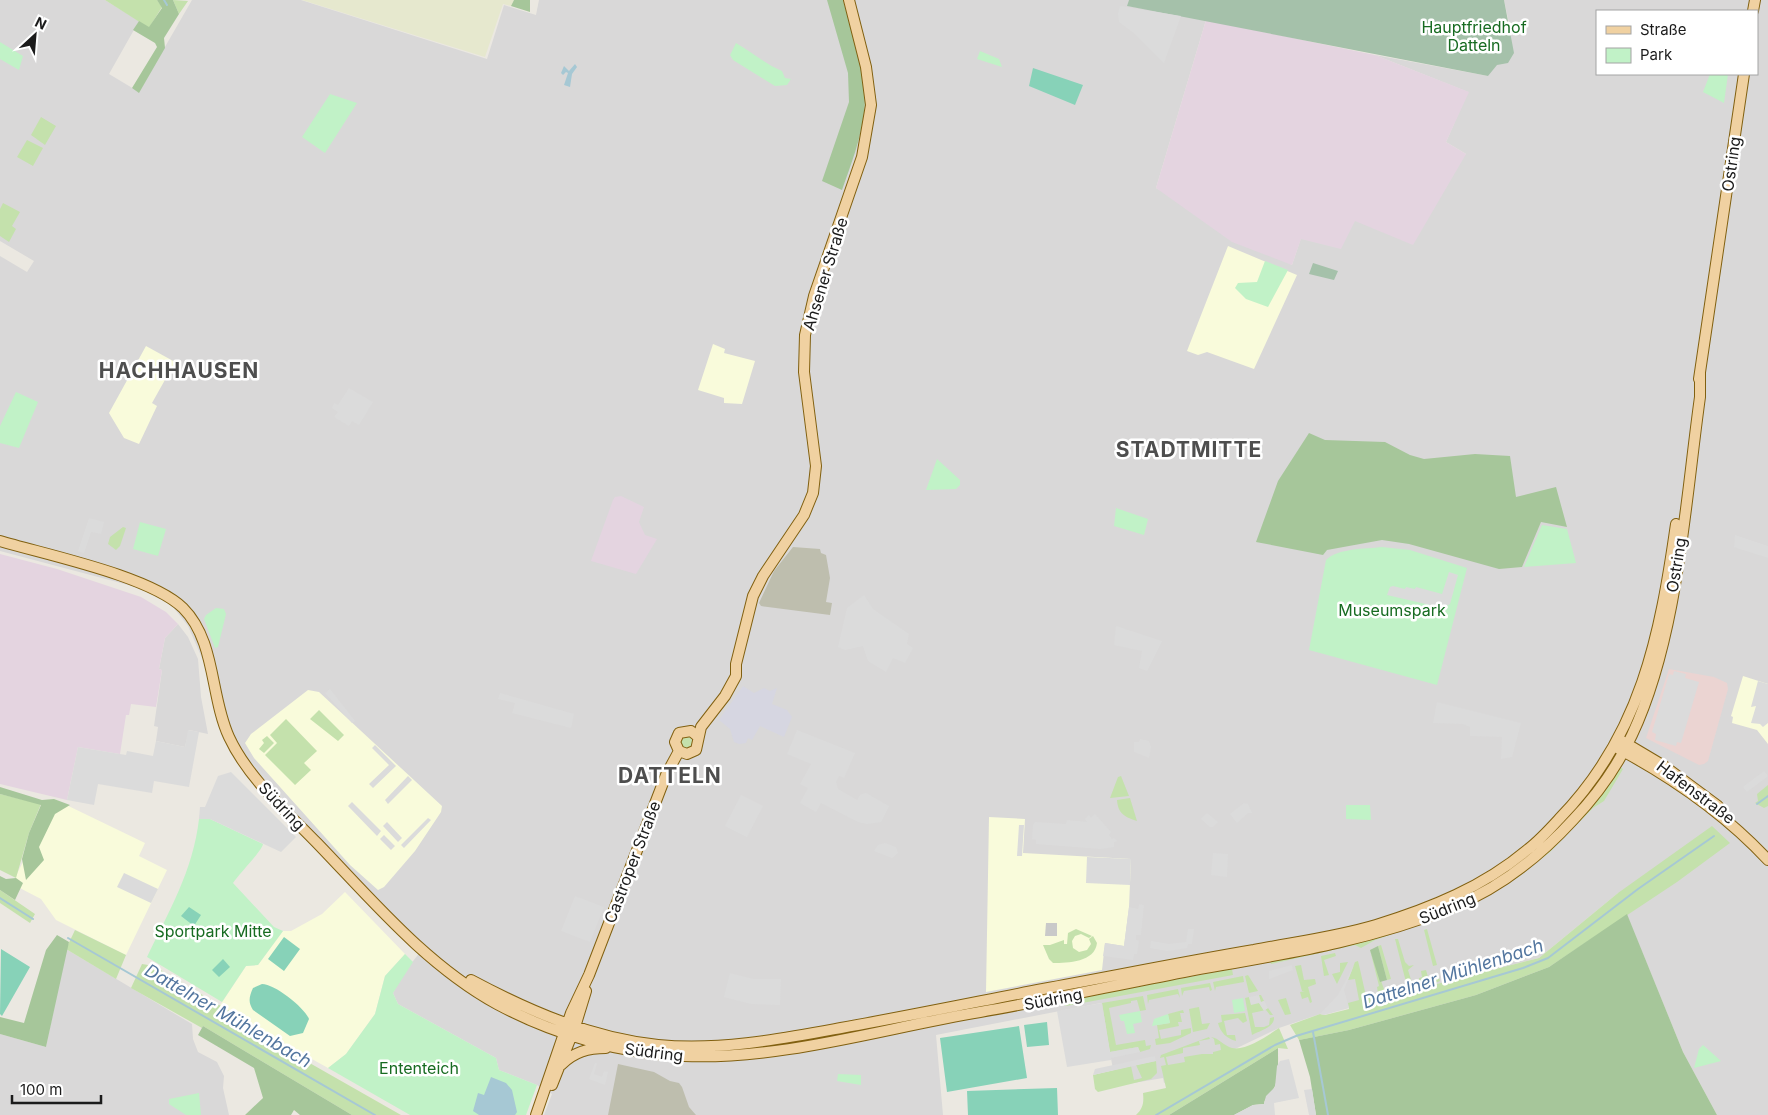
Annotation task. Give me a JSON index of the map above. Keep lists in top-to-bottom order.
{
  "streets": {
    "main road": [
      "Ostring",
      "Ahsener Straße",
      "Hafenstraße",
      "Südring",
      "Castroper Straße"
    ]
  },
  "crossings": [
    ["Ostring", "Hafenstraße"],
    ["Ostring", "Südring"],
    ["Ahsener Straße", "Castroper Straße"],
    ["Hafenstraße", "Südring"],
    ["Südring", "Castroper Straße"]
  ],
  "districts": ["HACHHAUSEN", "STADTMITTE", "DATTELN"],
  "water": ["Dattelner Mühlenbach"],
  "parks": [
    "Hauptfriedhof Datteln",
    "Museumspark",
    "Sportpark Mitte",
    "Ententeich"
  ],
  "legend": ["Straße", "Park"],
  "scale_bar": "100 m",
  "north": "top right"
}
